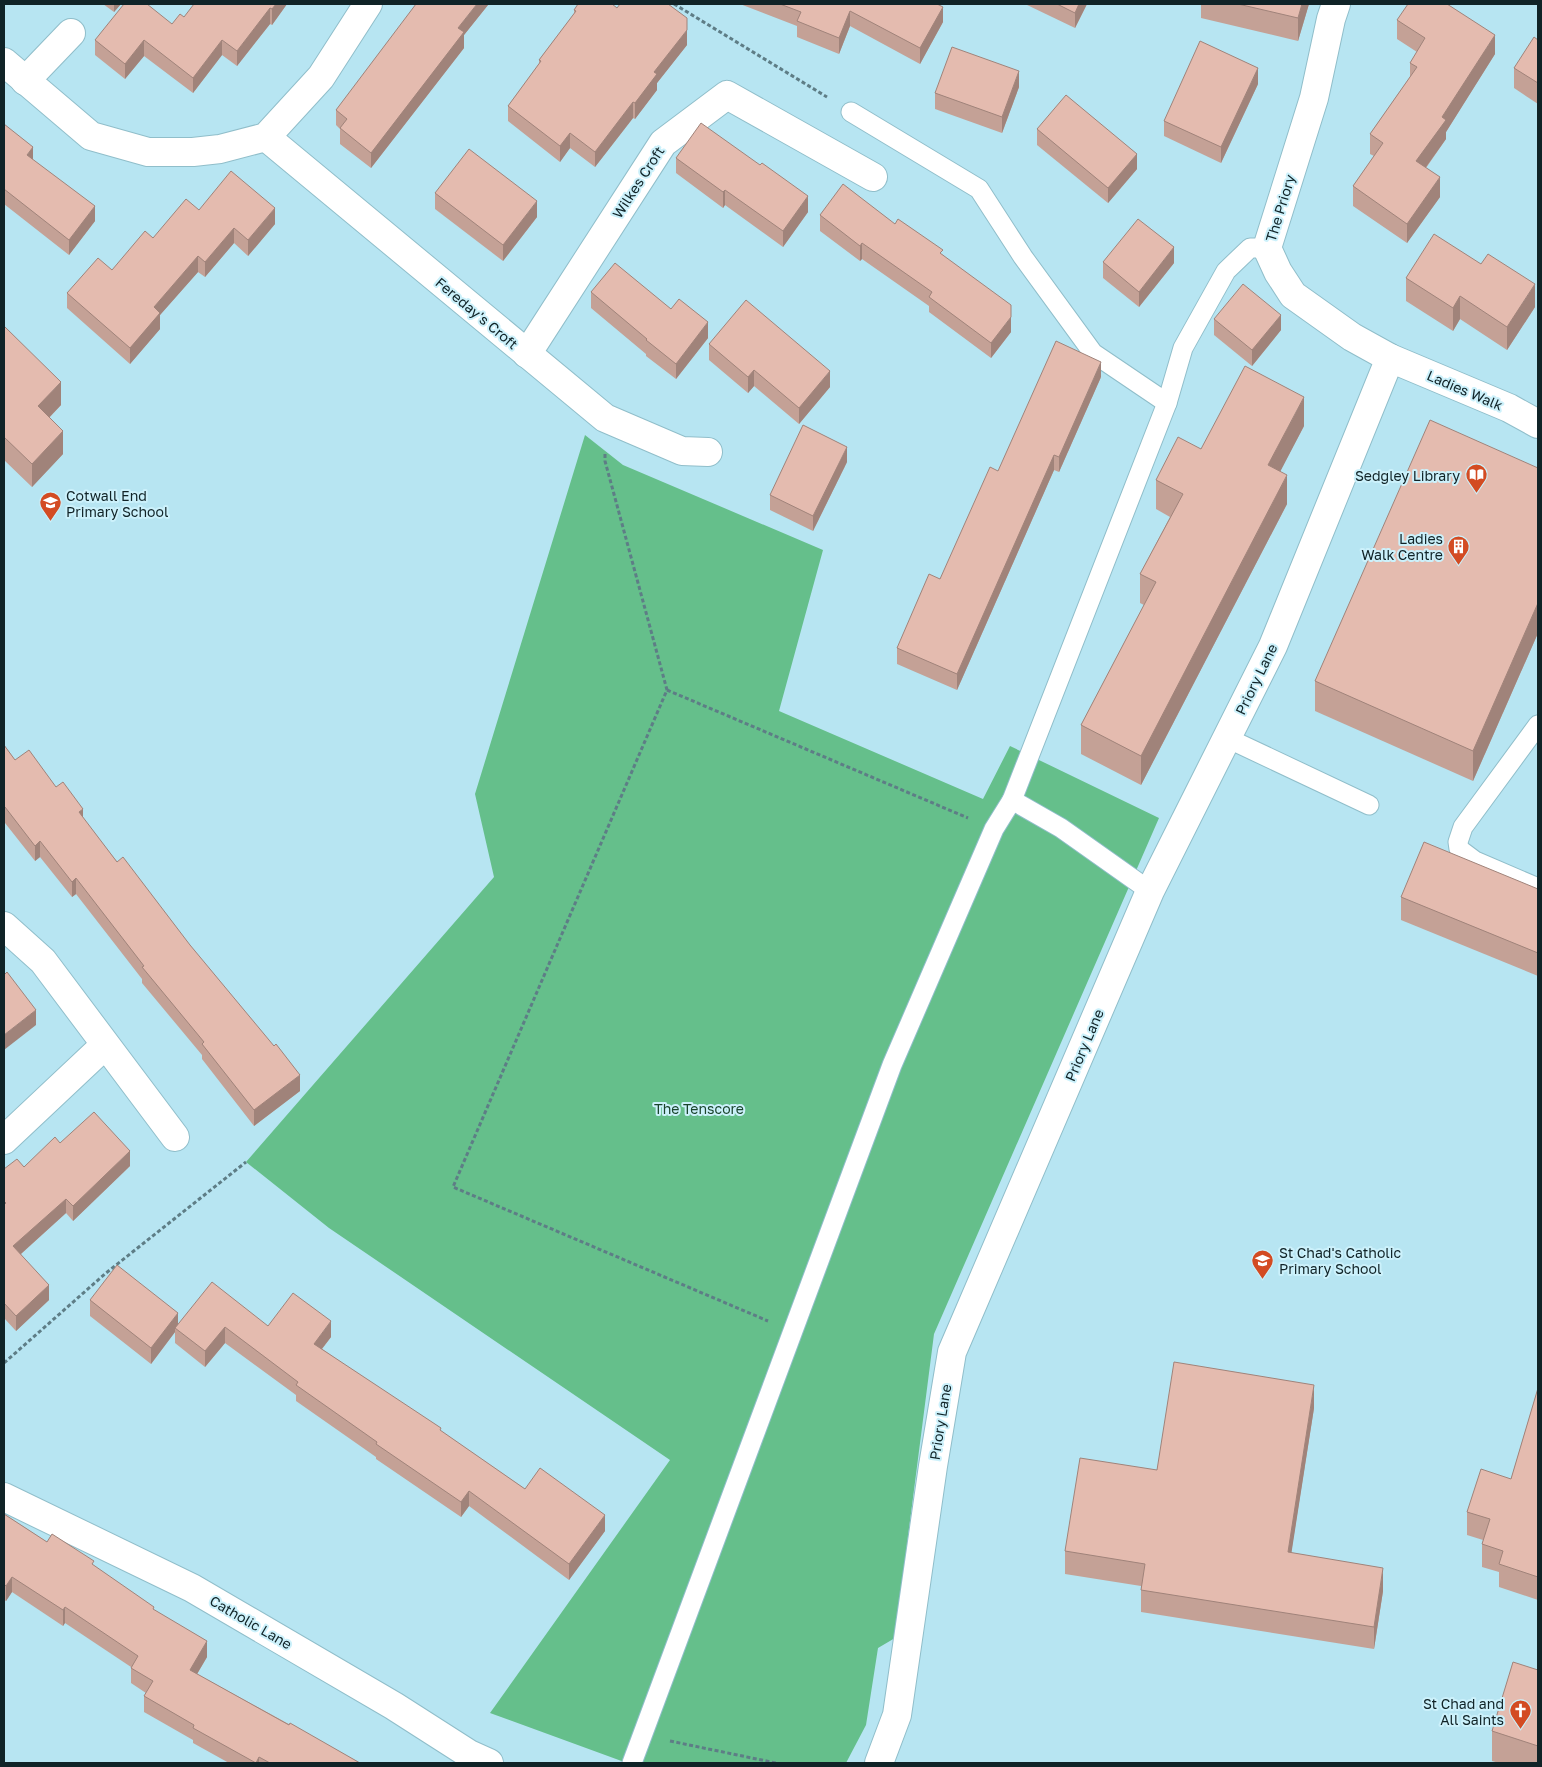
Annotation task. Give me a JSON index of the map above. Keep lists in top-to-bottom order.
{
  "streets": {
    "street": [
      "Wilkes Croft",
      "The Priory",
      "Fereday's Croft",
      "Ladies Walk",
      "Priory Lane",
      "Catholic Lane"
    ]
  },
  "crossings": [
    ["Wilkes Croft", "Fereday's Croft"],
    ["The Priory", "Ladies Walk"],
    ["The Priory", "Priory Lane"],
    ["Ladies Walk", "Priory Lane"]
  ],
  "parks": ["The Tenscore"],
  "places": {
    "library": ["Sedgley Library"],
    "school or university": ["Cotwall End Primary School", "St Chad's Catholic Primary School"],
    "building": ["Ladies Walk Centre"],
    "church": ["St Chad and All Saints"]
  }
}
